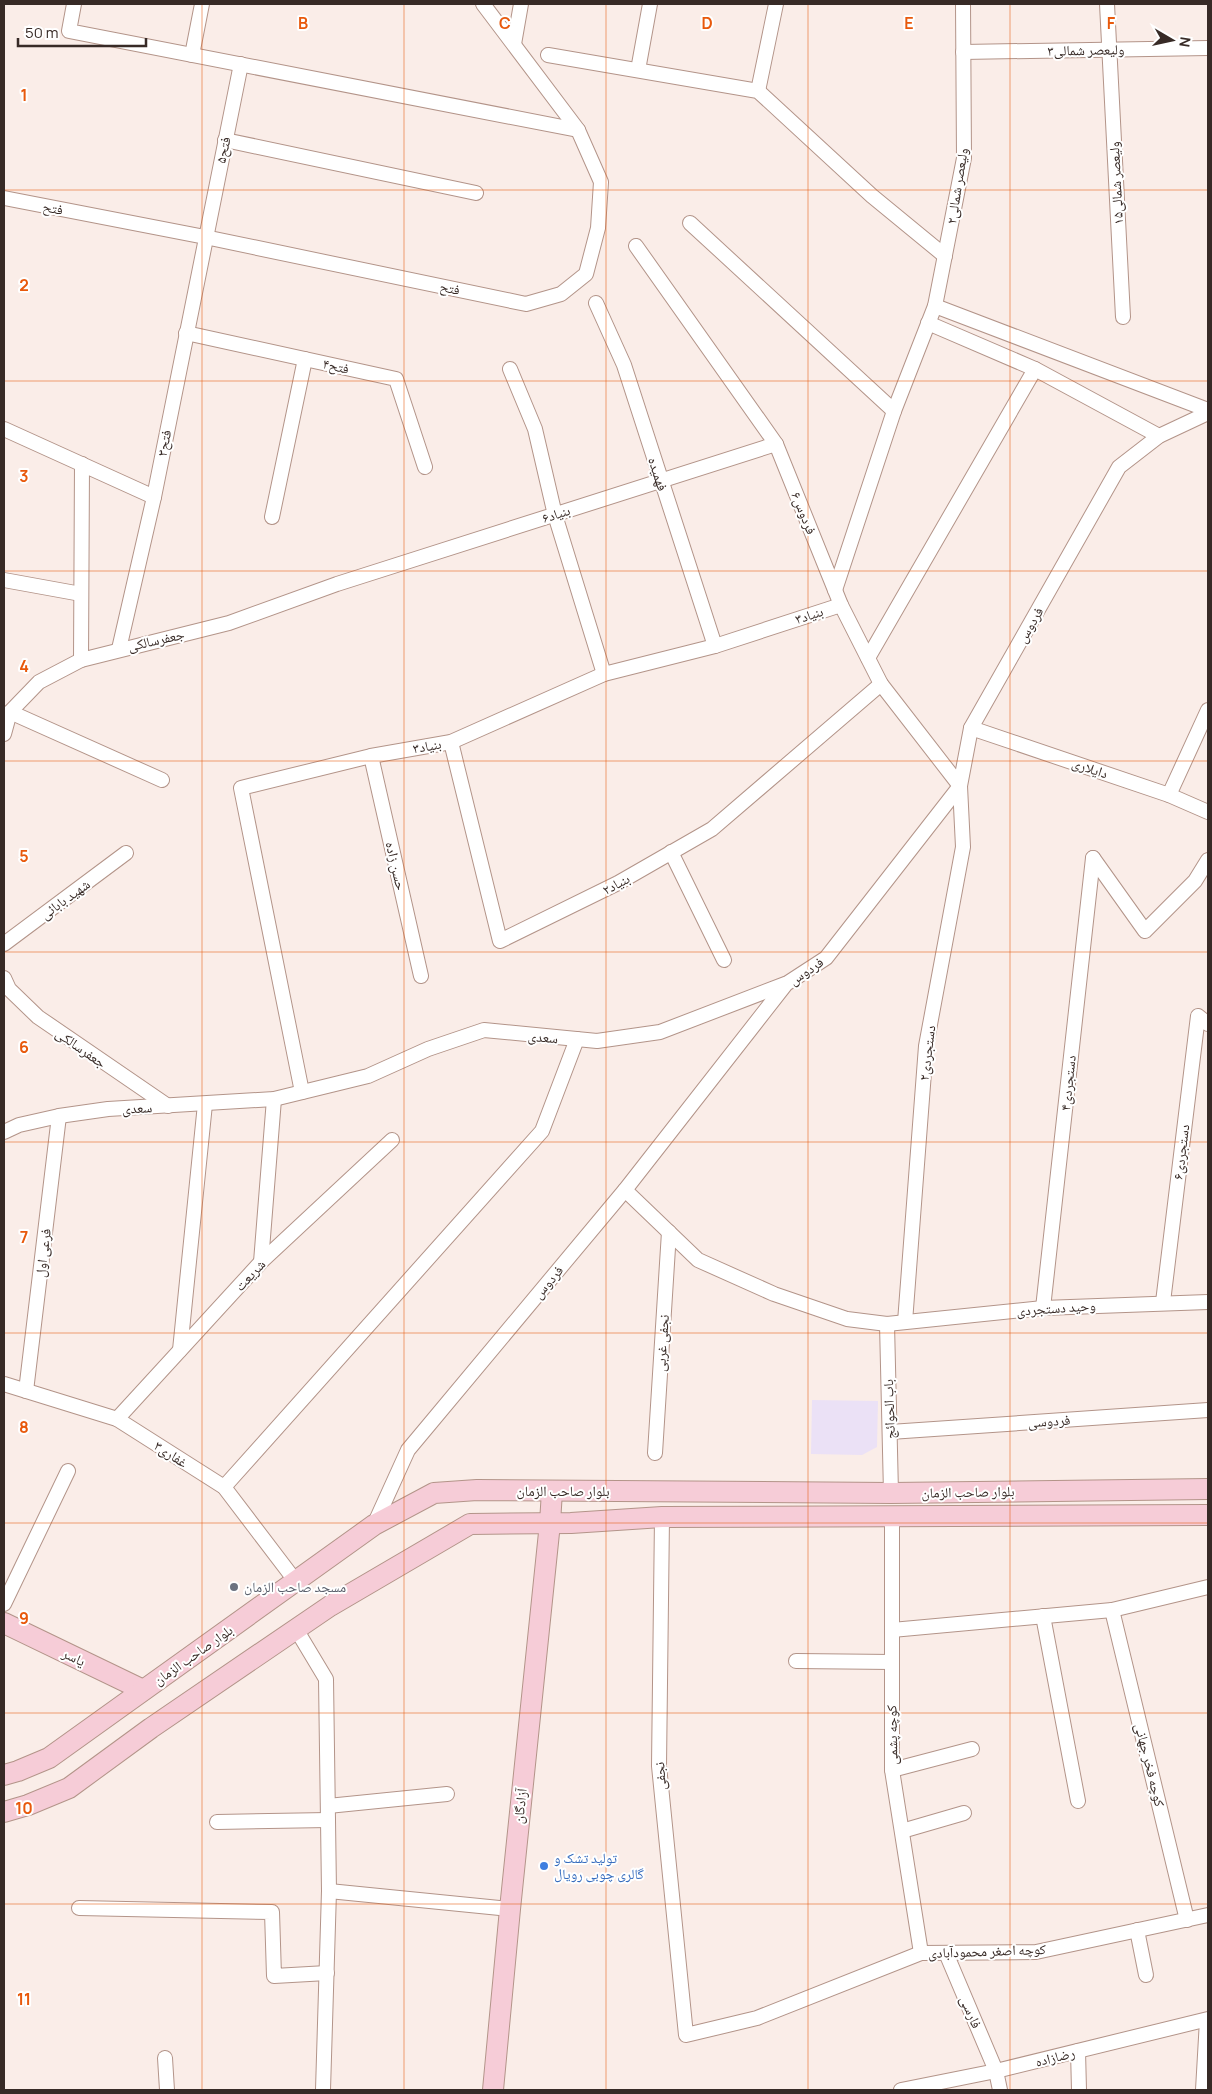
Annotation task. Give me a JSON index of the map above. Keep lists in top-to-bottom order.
{
  "streets": {
    "main road": ["بلوار صاحب الزمان", "یاسر", "آزادگان"],
    "street": [
      "ولیعصر شمالی۳",
      "فتح۵",
      "ولیعصر شمالی۱۵",
      "ولیعصر شمالی۲",
      "فتح",
      "فتح۴",
      "فتح۳",
      "فهمیده",
      "فردوس۶",
      "بنیاد۶",
      "بنیاد۳",
      "فردوس",
      "جعفرسالکی",
      "دایلاری",
      "حسن زاده",
      "بنیاد۲",
      "شهید بابائی",
      "سعدی",
      "دستجردی۲",
      "دستجردی۴",
      "دستجردی۶",
      "فرعی اول",
      "شریعت",
      "وحید دستجردی",
      "نجفی غربی",
      "باب الحوائج",
      "فردوسی",
      "غفاری۳",
      "کوچه پشمی",
      "کوچه فخر جهانی",
      "نجفی",
      "کوچه اصغر محمودآبادی",
      "فارسی",
      "رضازاده"
    ]
  },
  "crossings": [
    ["ولیعصر شمالی۳", "ولیعصر شمالی۱۵"],
    ["ولیعصر شمالی۳", "ولیعصر شمالی۲"],
    ["فتح۵", "فتح"],
    ["فتح۵", "فتح۳"],
    ["ولیعصر شمالی۲", "فردوس۶"],
    ["فتح", "فتح۳"],
    ["فتح۴", "فتح۳"],
    ["فتح۳", "جعفرسالکی"],
    ["فهمیده", "بنیاد۶"],
    ["فهمیده", "بنیاد۳"],
    ["فردوس۶", "بنیاد۶"],
    ["فردوس۶", "بنیاد۳"],
    ["فردوس۶", "فردوس"],
    ["فردوس۶", "بنیاد۲"],
    ["فردوس۶", "دستجردی۲"],
    ["بنیاد۶", "جعفرسالکی"],
    ["بنیاد۳", "حسن زاده"],
    ["بنیاد۳", "بنیاد۲"],
    ["بنیاد۳", "سعدی"],
    ["فردوس", "دایلاری"],
    ["فردوس", "سعدی"],
    ["فردوس", "دستجردی۲"],
    ["فردوس", "بلوار صاحب الزمان"],
    ["جعفرسالکی", "سعدی"],
    ["سعدی", "فرعی اول"],
    ["دستجردی۲", "وحید دستجردی"],
    ["دستجردی۴", "وحید دستجردی"],
    ["دستجردی۶", "وحید دستجردی"],
    ["فرعی اول", "غفاری۳"],
    ["شریعت", "غفاری۳"],
    ["وحید دستجردی", "باب الحوائج"],
    ["باب الحوائج", "فردوسی"],
    ["باب الحوائج", "بلوار صاحب الزمان"],
    ["غفاری۳", "بلوار صاحب الزمان"],
    ["بلوار صاحب الزمان", "یاسر"],
    ["بلوار صاحب الزمان", "کوچه پشمی"],
    ["بلوار صاحب الزمان", "نجفی"],
    ["بلوار صاحب الزمان", "آزادگان"],
    ["کوچه پشمی", "کوچه اصغر محمودآبادی"],
    ["کوچه فخر جهانی", "کوچه اصغر محمودآبادی"],
    ["نجفی", "کوچه اصغر محمودآبادی"],
    ["کوچه اصغر محمودآبادی", "فارسی"],
    ["فارسی", "رضازاده"]
  ],
  "places": ["مسجد صاحب الزمان", "تولید تشک و گالری چوبی رویال"],
  "scale_bar": "50 m",
  "north": "right",
  "grid": {
    "columns": [
      "B",
      "C",
      "D",
      "E",
      "F"
    ],
    "rows": [
      "1",
      "2",
      "3",
      "4",
      "5",
      "6",
      "7",
      "8",
      "9",
      "10",
      "11"
    ]
  }
}
